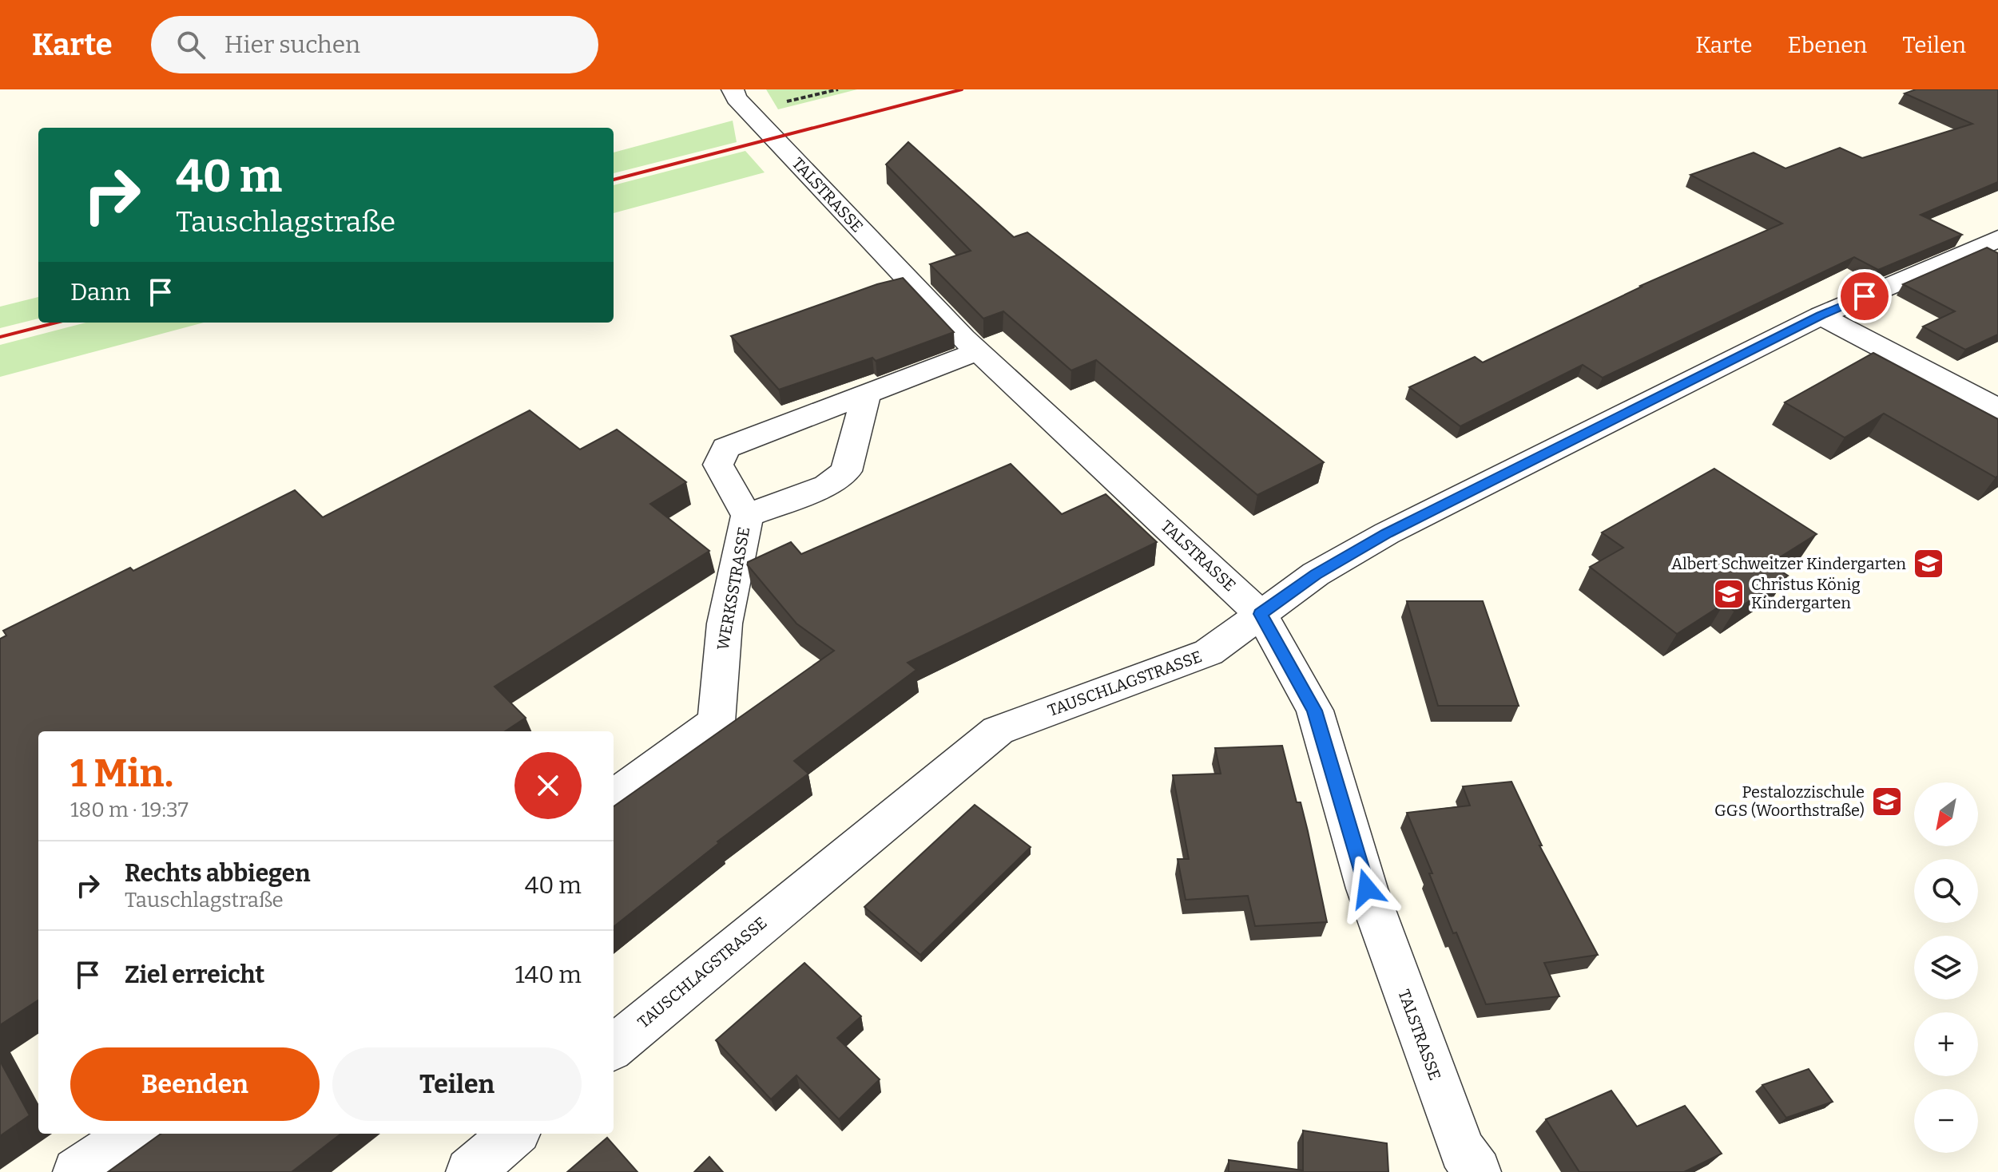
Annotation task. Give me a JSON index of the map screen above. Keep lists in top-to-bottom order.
{
  "streets": {
    "street": ["TALSTRASSE", "WERKSSTRASSE", "TAUSCHLAGSTRASSE"]
  },
  "crossings": [
    ["TALSTRASSE", "WERKSSTRASSE"],
    ["TALSTRASSE", "TAUSCHLAGSTRASSE"]
  ],
  "places": {
    "school or university": ["Albert Schweitzer Kindergarten", "Christus König Kindergarten", "Pestalozzischule GGS (Woorthstraße)"]
  },
  "north": "bottom left",
  "page": {
    "header": "Karte",
    "search": "Hier suchen",
    "nav": ["Karte", "Ebenen", "Teilen"],
    "turn": ["40 m", "Tauschlagstraße"],
    "then": "Dann",
    "heading": ["1 Min.", "180 m · 19:37"],
    "map_buttons": ["+", "−"],
    "list": [
      {
        "name": "Rechts abbiegen",
        "note": "Tauschlagstraße",
        "value": "40 m"
      },
      {
        "name": "Ziel erreicht",
        "value": "140 m"
      }
    ],
    "buttons": ["Beenden", "Teilen"]
  }
}
